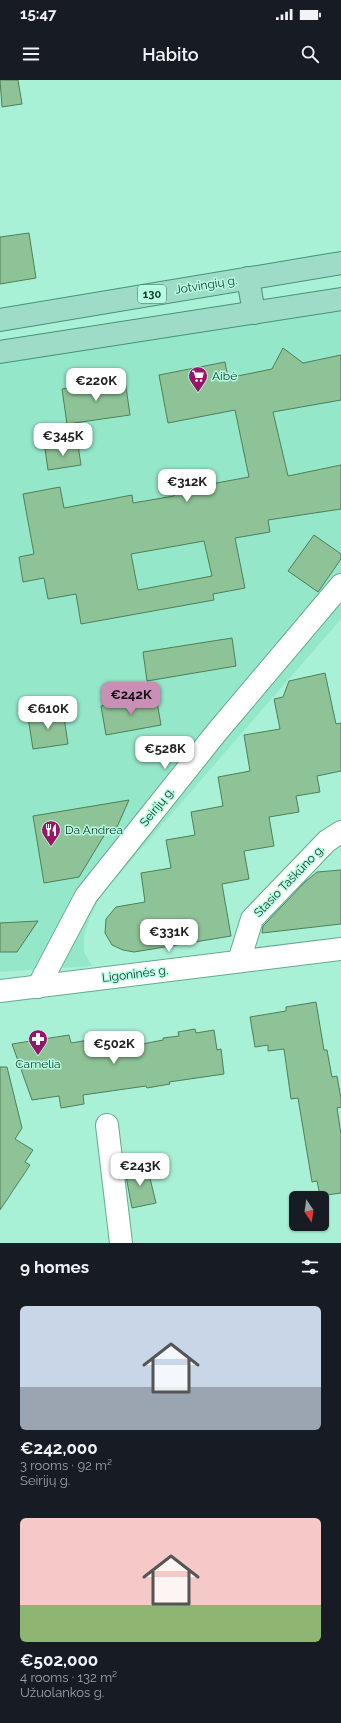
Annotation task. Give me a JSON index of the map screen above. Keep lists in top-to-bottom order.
{
  "streets": {
    "main road": ["Jotvingių g.", "130"],
    "street": ["Seirijų g.", "Stasio Taškūno g.", "Ligoninės g."]
  },
  "crossings": [
    ["Seirijų g.", "Ligoninės g."],
    ["Stasio Taškūno g.", "Ligoninės g."]
  ],
  "places": {
    "supermarket": ["Aibė"],
    "restaurant": ["Da Andrea"],
    "pharmacy": ["Camelia"]
  },
  "north": "bottom",
  "page": {
    "status": "15:47",
    "header": "Habito",
    "price": [
      "€220K",
      "€345K",
      "€312K",
      "€242K",
      "€610K",
      "€528K",
      "€331K",
      "€502K",
      "€243K"
    ],
    "heading": "9 homes",
    "list": [
      {
        "name": "€242,000",
        "note": "3 rooms · 92 m² · Seirijų g."
      },
      {
        "name": "€502,000",
        "note": "4 rooms · 132 m² · Užuolankos g."
      }
    ]
  }
}
